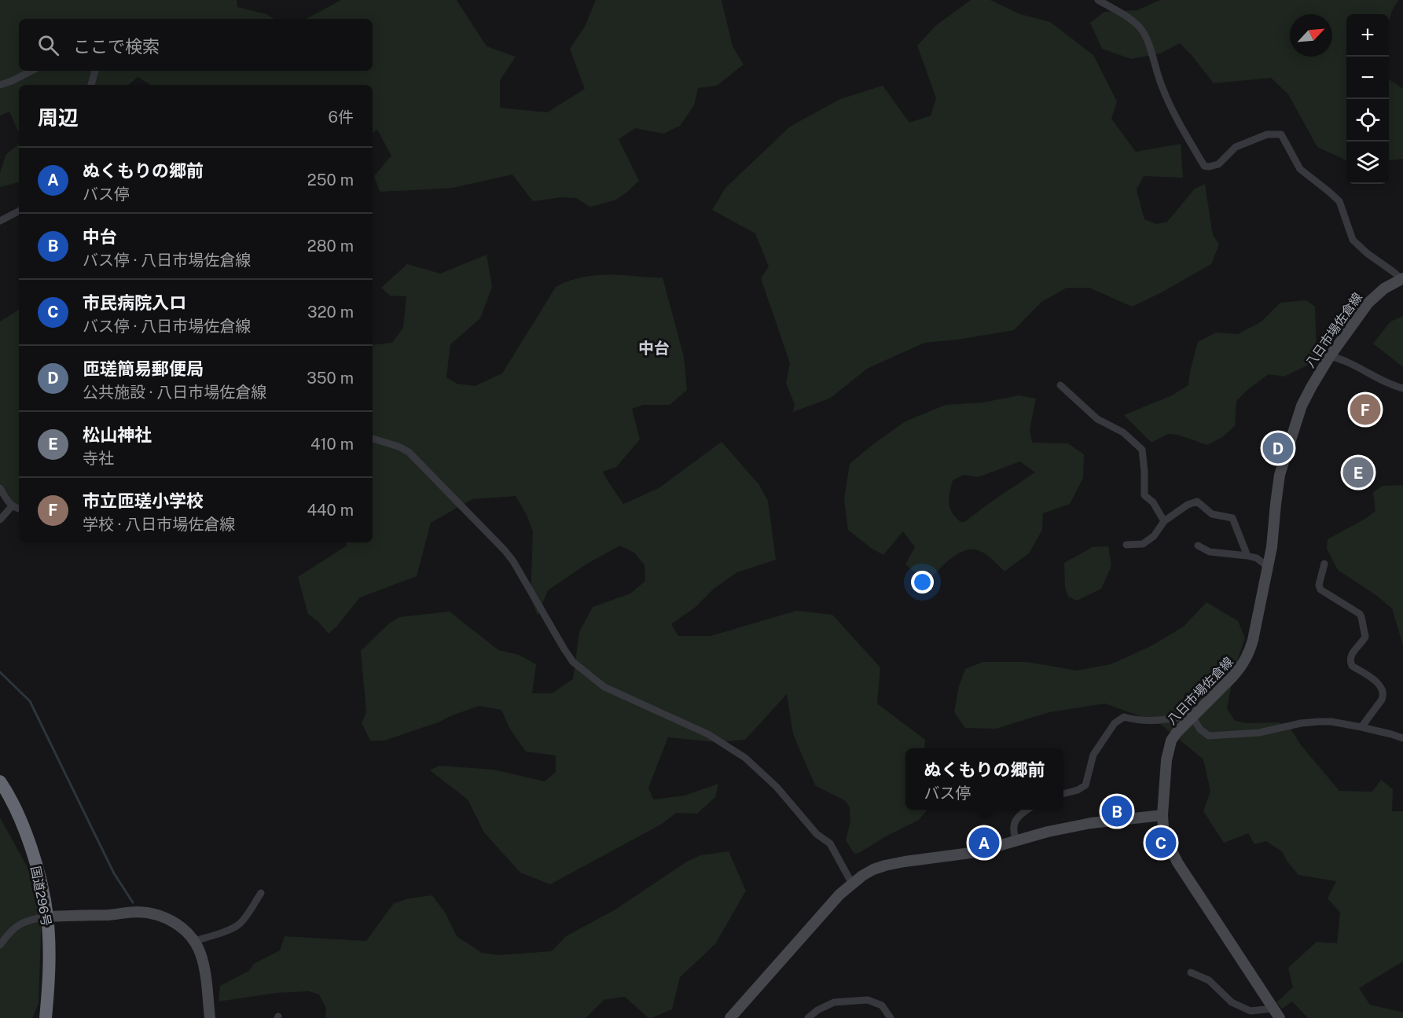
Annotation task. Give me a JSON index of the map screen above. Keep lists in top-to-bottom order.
{
  "streets": {
    "highway": ["国道296号"],
    "main road": ["八日市場佐倉線"]
  },
  "districts": ["中台"],
  "north": "top right",
  "page": {
    "map_buttons": ["+", "−"],
    "search": "ここで検索",
    "heading": ["周辺", "6件"],
    "list": [
      {
        "mark": "A",
        "name": "ぬくもりの郷前",
        "note": "バス停",
        "value": "250 m"
      },
      {
        "mark": "B",
        "name": "中台",
        "note": "バス停 · 八日市場佐倉線",
        "value": "280 m"
      },
      {
        "mark": "C",
        "name": "市民病院入ロ",
        "note": "バス停 · 八日市場佐倉線",
        "value": "320 m"
      },
      {
        "mark": "D",
        "name": "匝瑳簡易郵便局",
        "note": "公共施設 · 八日市場佐倉線",
        "value": "350 m"
      },
      {
        "mark": "E",
        "name": "松山神社",
        "note": "寺社",
        "value": "410 m"
      },
      {
        "mark": "F",
        "name": "市立匝瑳小学校",
        "note": "学校 · 八日市場佐倉線",
        "value": "440 m"
      }
    ],
    "pins": [
      "F",
      "D",
      "E",
      "B",
      "A",
      "C"
    ],
    "popup": ["ぬくもりの郷前", "バス停"]
  }
}
